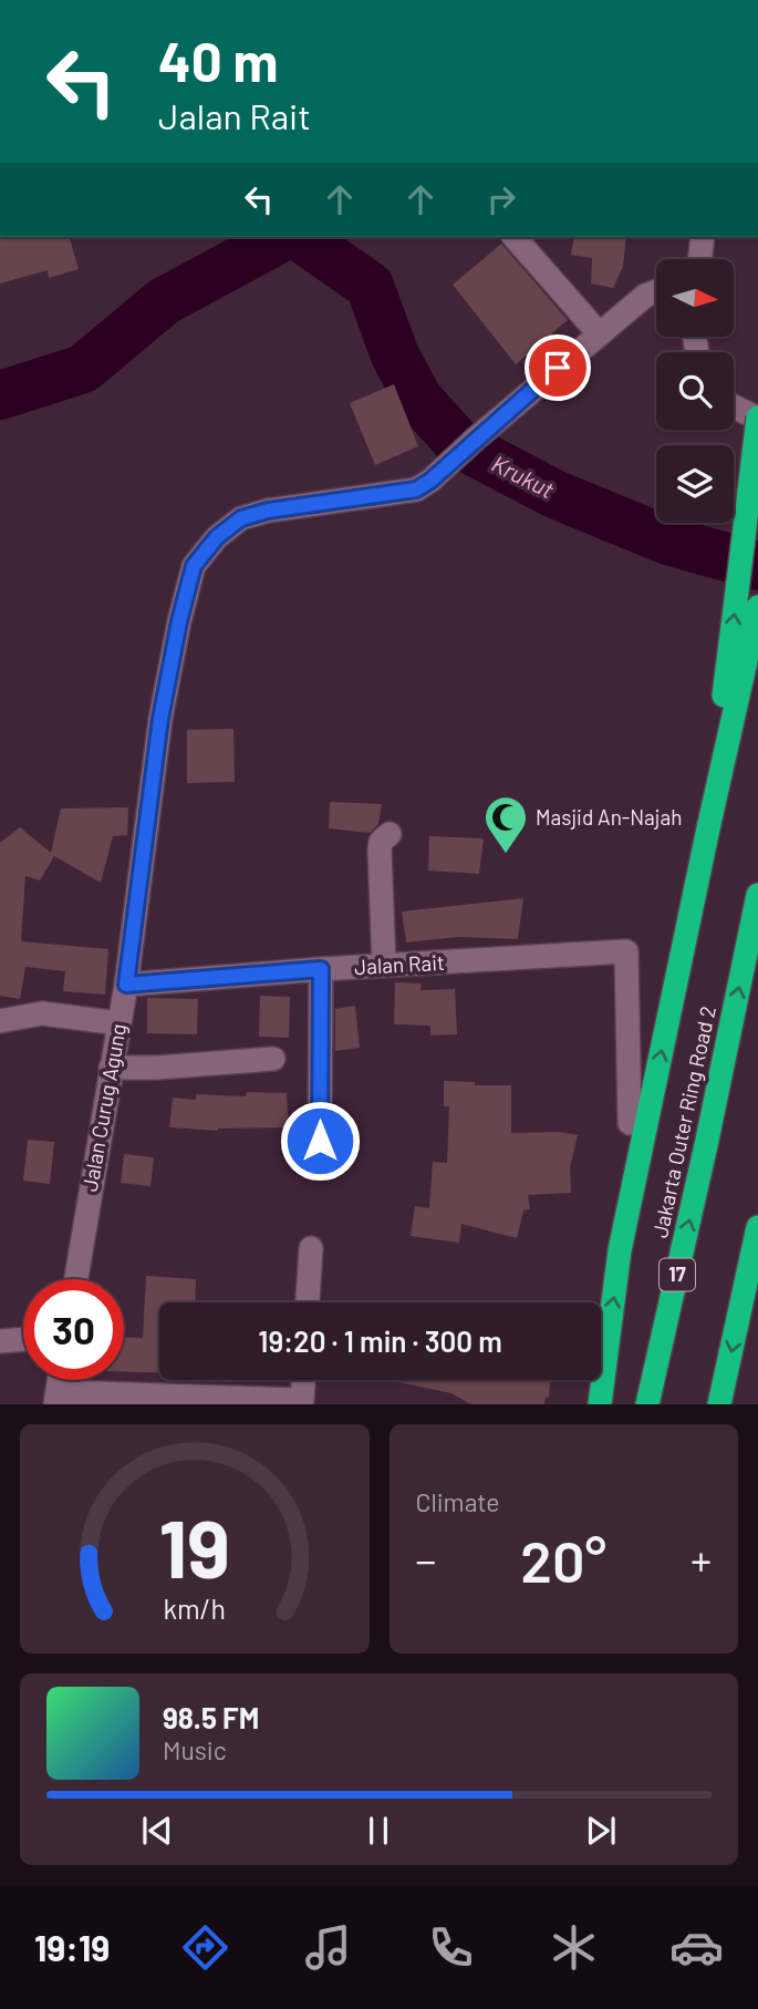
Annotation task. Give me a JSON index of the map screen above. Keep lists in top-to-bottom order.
{
  "streets": {
    "highway": ["Jakarta Outer Ring Road 2", "17"],
    "street": ["Jalan Rait", "Jalan Curug Agung"]
  },
  "crossings": [
    ["Jalan Rait", "Jalan Curug Agung"]
  ],
  "water": ["Krukut"],
  "places": {
    "mosque": ["Masjid An-Najah"]
  },
  "north": "right",
  "page": {
    "turn": ["40 m", "Jalan Rait"],
    "limit": "30",
    "trip": "19:20 · 1 min · 300 m",
    "tile": "Climate",
    "heat": ["−", "20°", "+"],
    "song": ["98.5 FM", "Music"],
    "tabs": "19:19",
    "gauge": ["19", "km/h"]
  }
}
